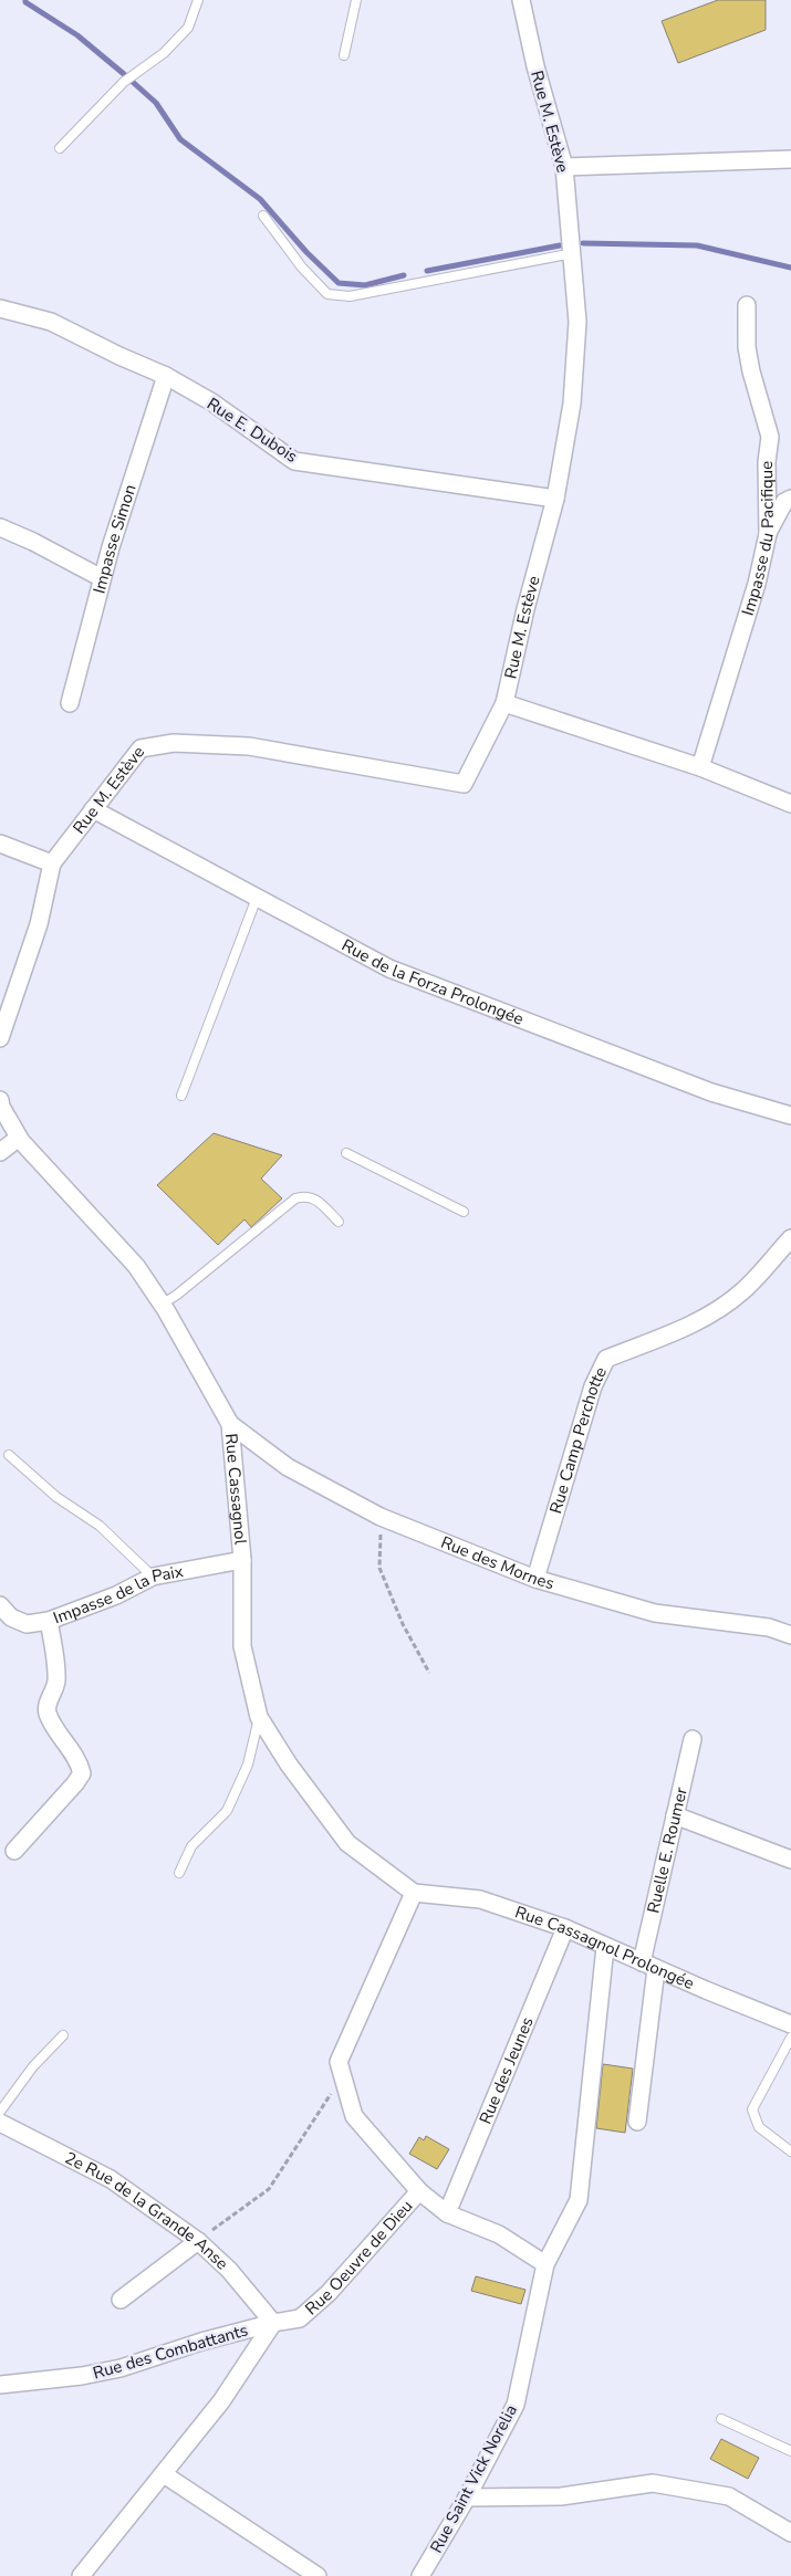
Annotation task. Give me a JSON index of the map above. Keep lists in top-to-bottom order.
{
  "streets": {
    "street": [
      "Rue M. Estève",
      "Rue E. Dubois",
      "Impasse Simon",
      "Impasse du Pacifique",
      "Rue de la Forza Prolongée",
      "Rue Camp Perchotte",
      "Rue Cassagnol",
      "Rue des Mornes",
      "Impasse de la Paix",
      "Ruelle E. Roumer",
      "Rue Cassagnol Prolongée",
      "Rue des Jeunes",
      "2e Rue de la Grande Anse",
      "Rue Oeuvre de Dieu",
      "Rue des Combattants",
      "Rue Saint Vick Norelia"
    ]
  },
  "crossings": [
    ["Rue M. Estève", "Rue E. Dubois"],
    ["Rue M. Estève", "Rue de la Forza Prolongée"],
    ["Rue E. Dubois", "Impasse Simon"],
    ["Rue Camp Perchotte", "Rue des Mornes"],
    ["Rue Cassagnol", "Rue des Mornes"],
    ["Rue Cassagnol", "Impasse de la Paix"],
    ["Rue Cassagnol", "Rue Cassagnol Prolongée"],
    ["Rue Cassagnol", "Rue Oeuvre de Dieu"],
    ["Ruelle E. Roumer", "Rue Cassagnol Prolongée"],
    ["Rue Cassagnol Prolongée", "Rue des Jeunes"],
    ["Rue Cassagnol Prolongée", "Rue Oeuvre de Dieu"],
    ["Rue Cassagnol Prolongée", "Rue Saint Vick Norelia"],
    ["2e Rue de la Grande Anse", "Rue Oeuvre de Dieu"],
    ["2e Rue de la Grande Anse", "Rue des Combattants"],
    ["Rue Oeuvre de Dieu", "Rue des Combattants"]
  ]
}
